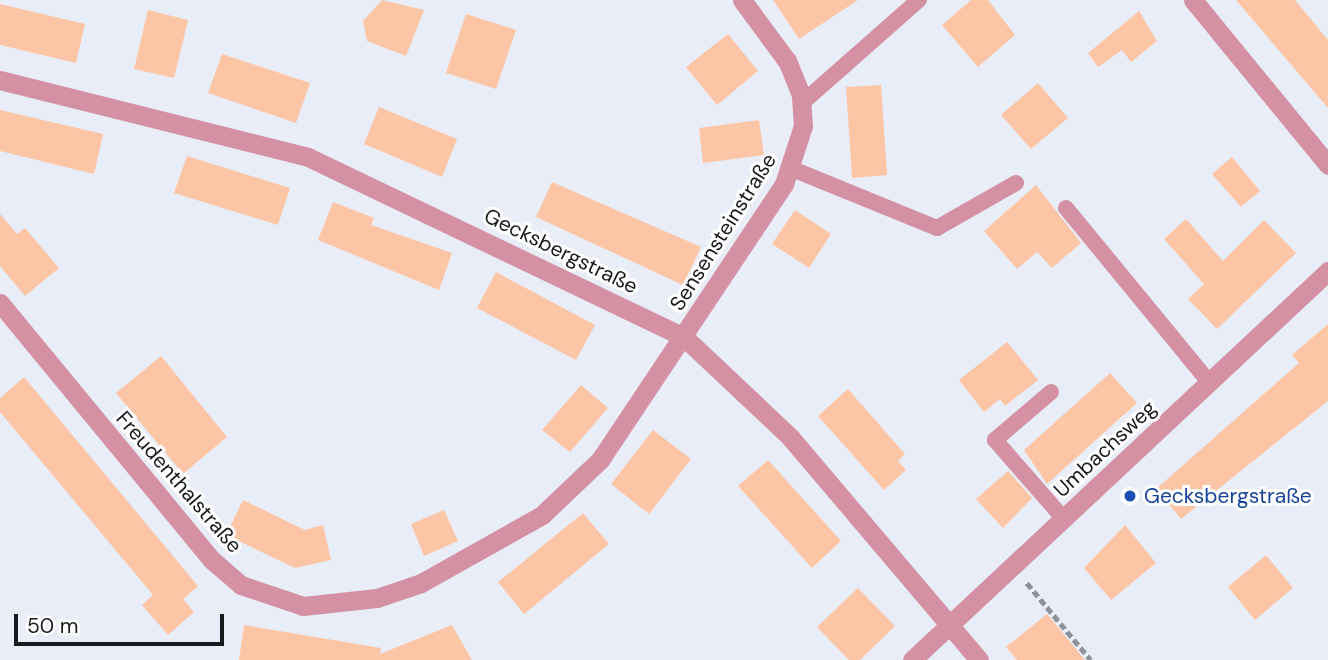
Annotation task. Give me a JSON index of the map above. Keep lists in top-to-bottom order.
{
  "streets": {
    "street": [
      "Sensensteinstraße",
      "Gecksbergstraße",
      "Umbachsweg",
      "Freudenthalstraße"
    ]
  },
  "crossings": [
    ["Sensensteinstraße", "Gecksbergstraße"],
    ["Sensensteinstraße", "Freudenthalstraße"],
    ["Gecksbergstraße", "Umbachsweg"],
    ["Gecksbergstraße", "Freudenthalstraße"]
  ],
  "places": ["Gecksbergstraße"],
  "scale_bar": "50 m"
}
